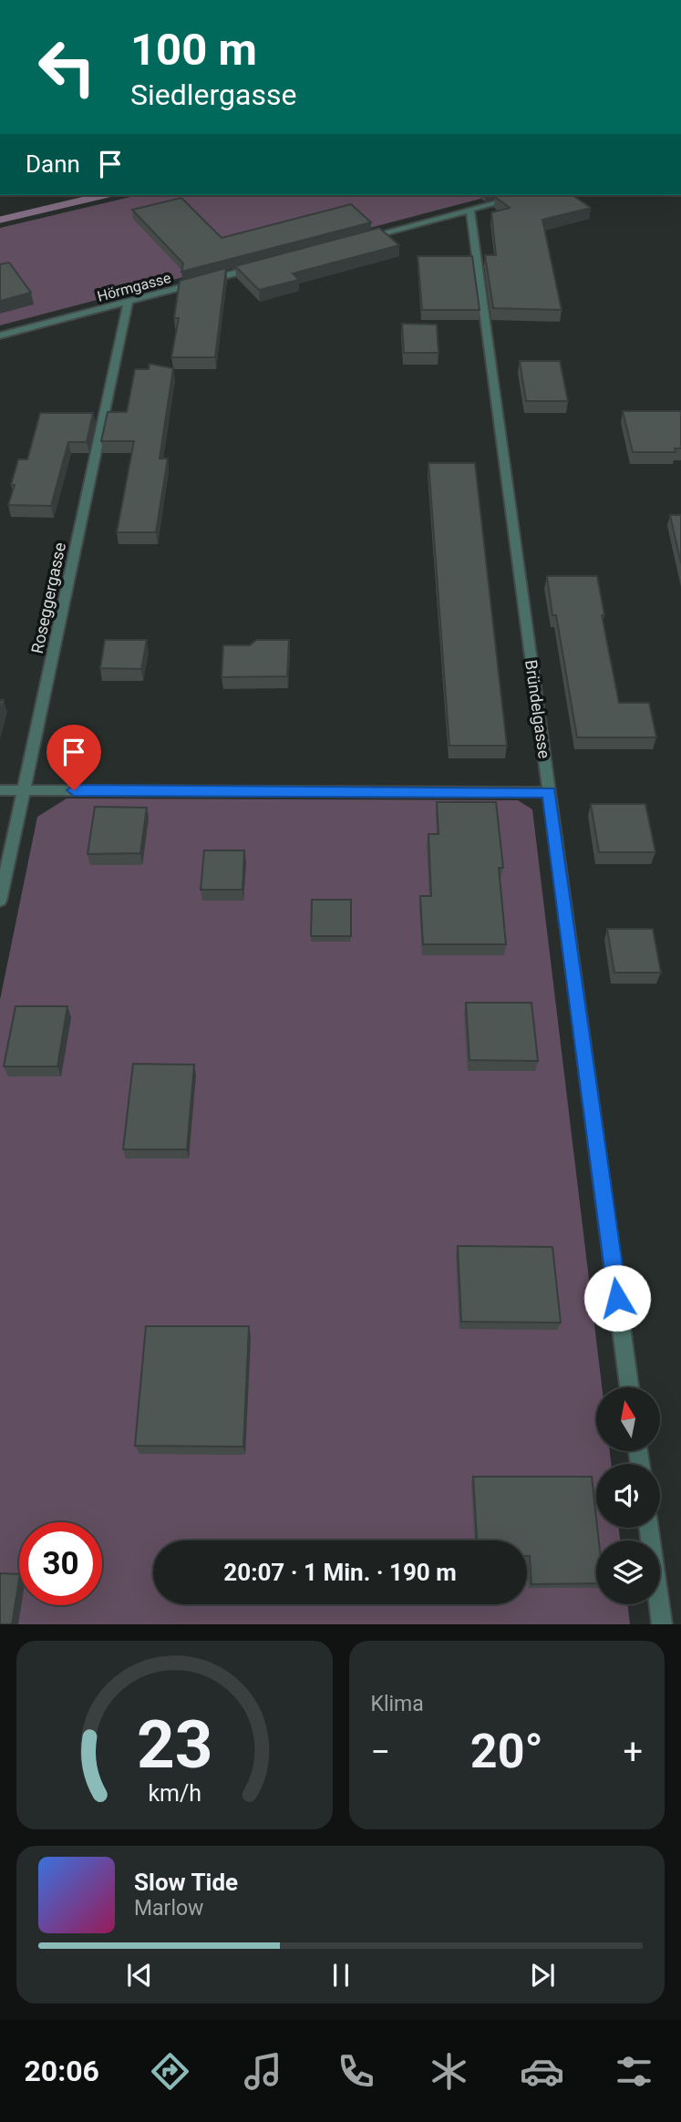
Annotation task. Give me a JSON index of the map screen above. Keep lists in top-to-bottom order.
{
  "streets": {
    "street": ["Hörmgasse", "Roseggergasse", "Bründelgasse"]
  },
  "crossings": [
    ["Hörmgasse", "Roseggergasse"]
  ],
  "north": "top",
  "page": {
    "turn": ["100 m", "Siedlergasse"],
    "then": "Dann",
    "limit": "30",
    "trip": "20:07 · 1 Min. · 190 m",
    "tile": "Klima",
    "heat": ["−", "20°", "+"],
    "song": ["Slow Tide", "Marlow"],
    "tabs": "20:06",
    "gauge": ["23", "km/h"]
  }
}
